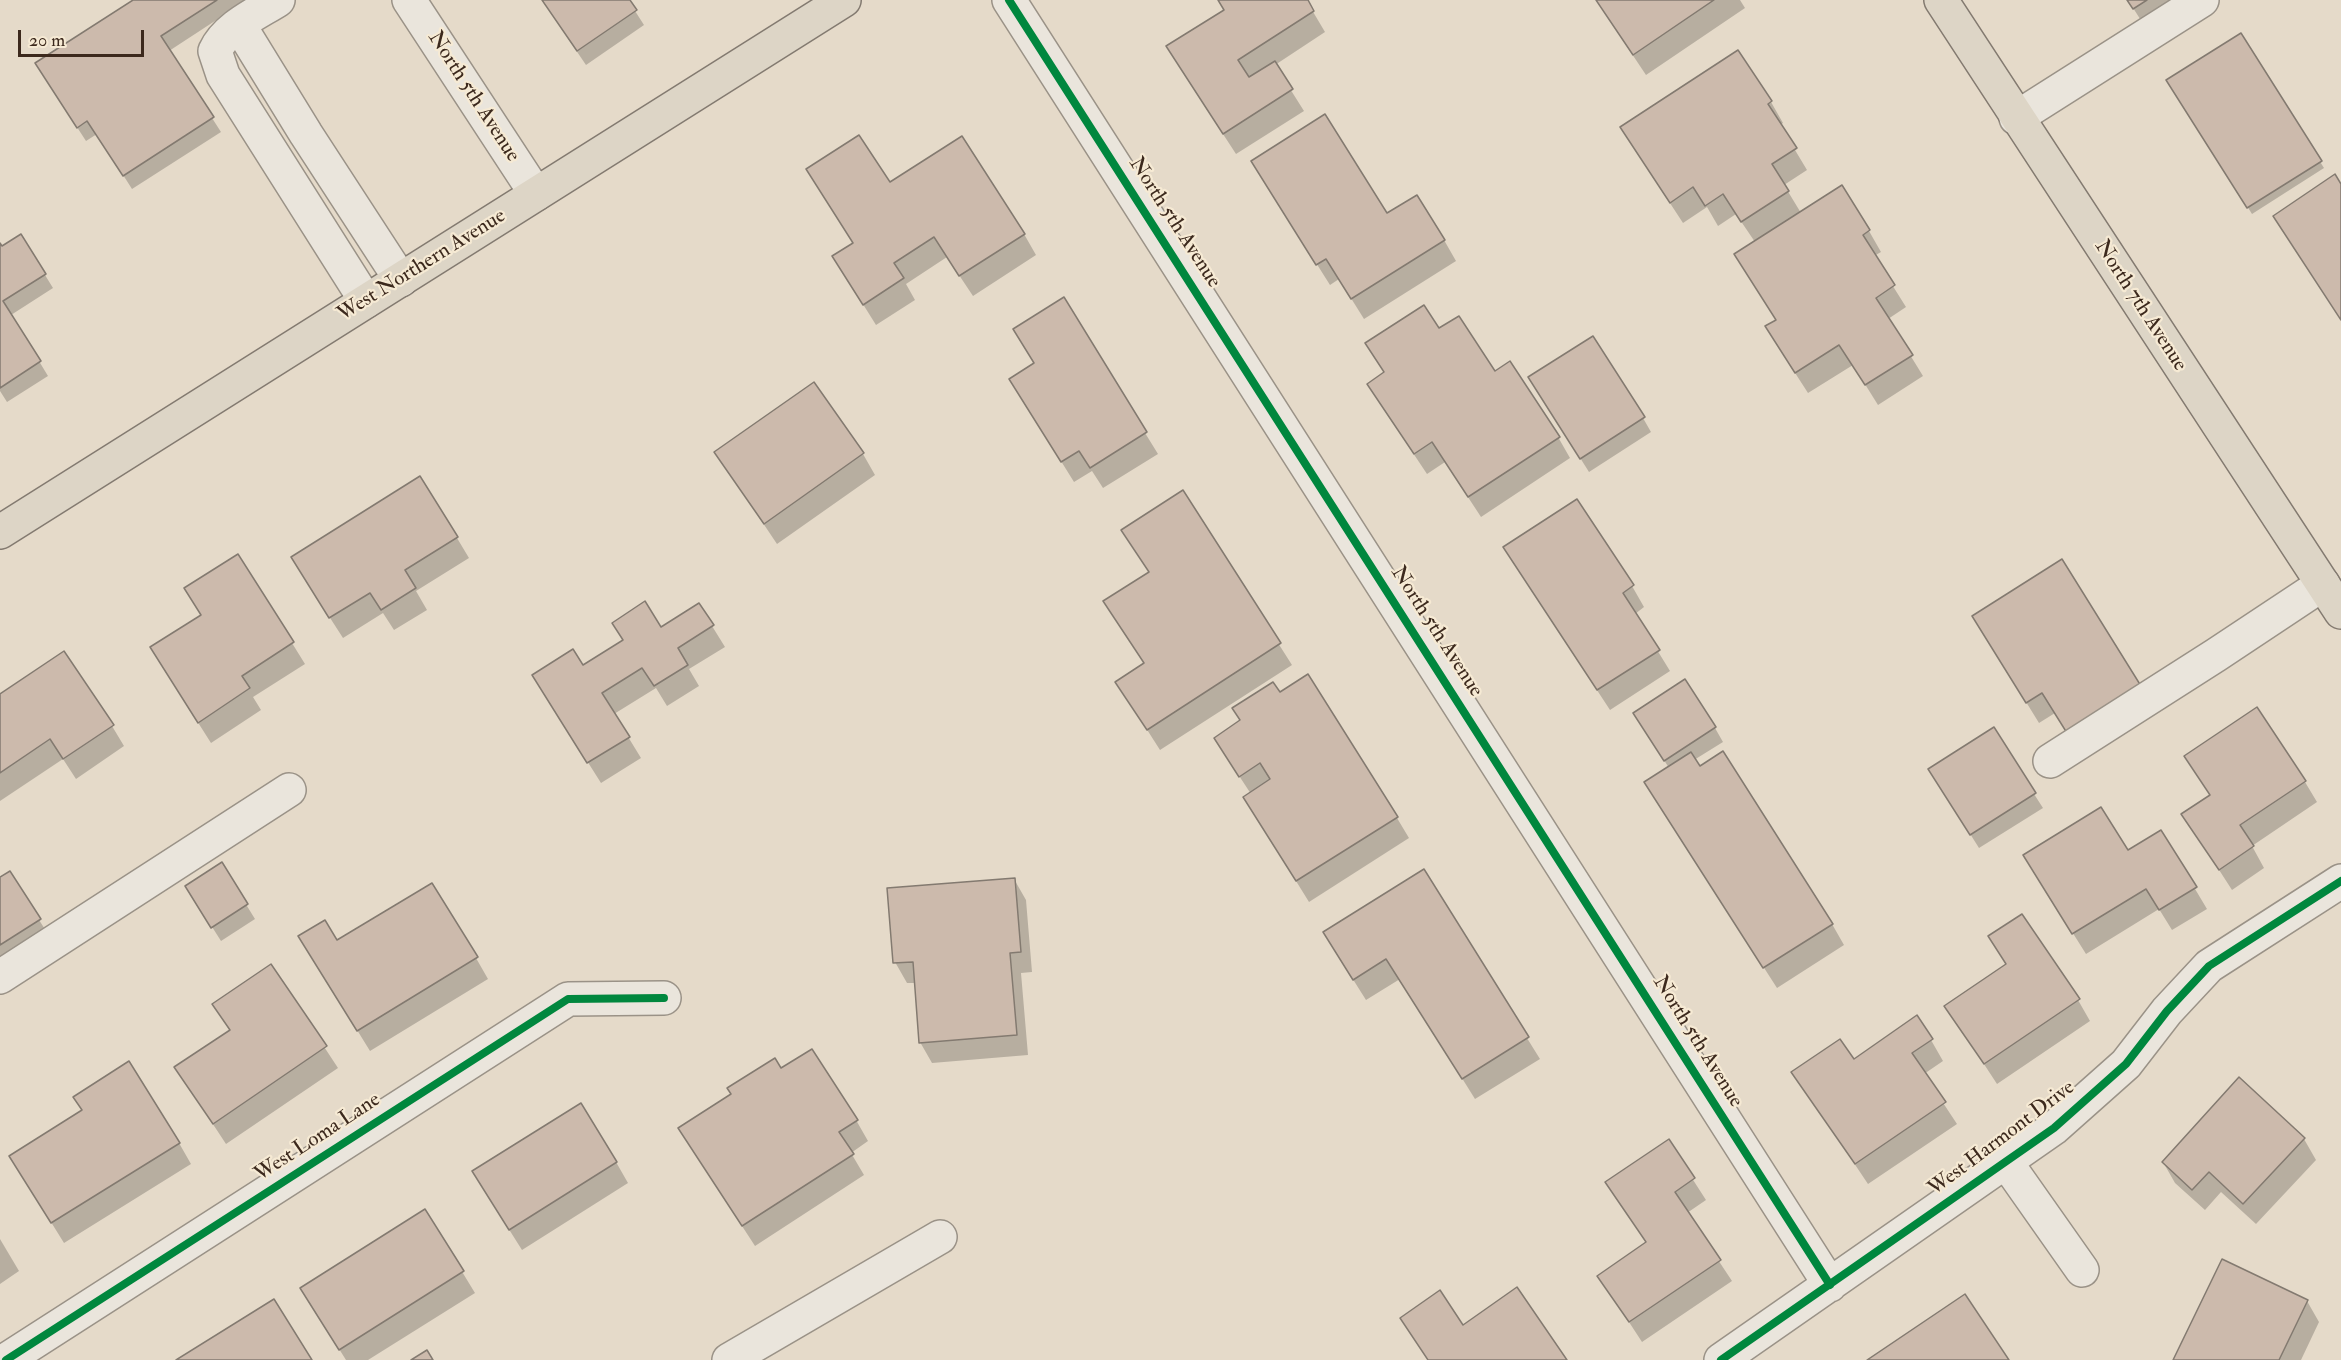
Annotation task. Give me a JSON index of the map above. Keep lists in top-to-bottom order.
{
  "streets": {
    "main road": ["West Northern Avenue", "North 7th Avenue"],
    "street": ["North 5th Avenue", "West Loma Lane", "West Harmont Drive"]
  },
  "crossings": [
    ["North 5th Avenue", "West Northern Avenue"],
    ["North 5th Avenue", "West Harmont Drive"]
  ],
  "scale_bar": "20 m"
}
